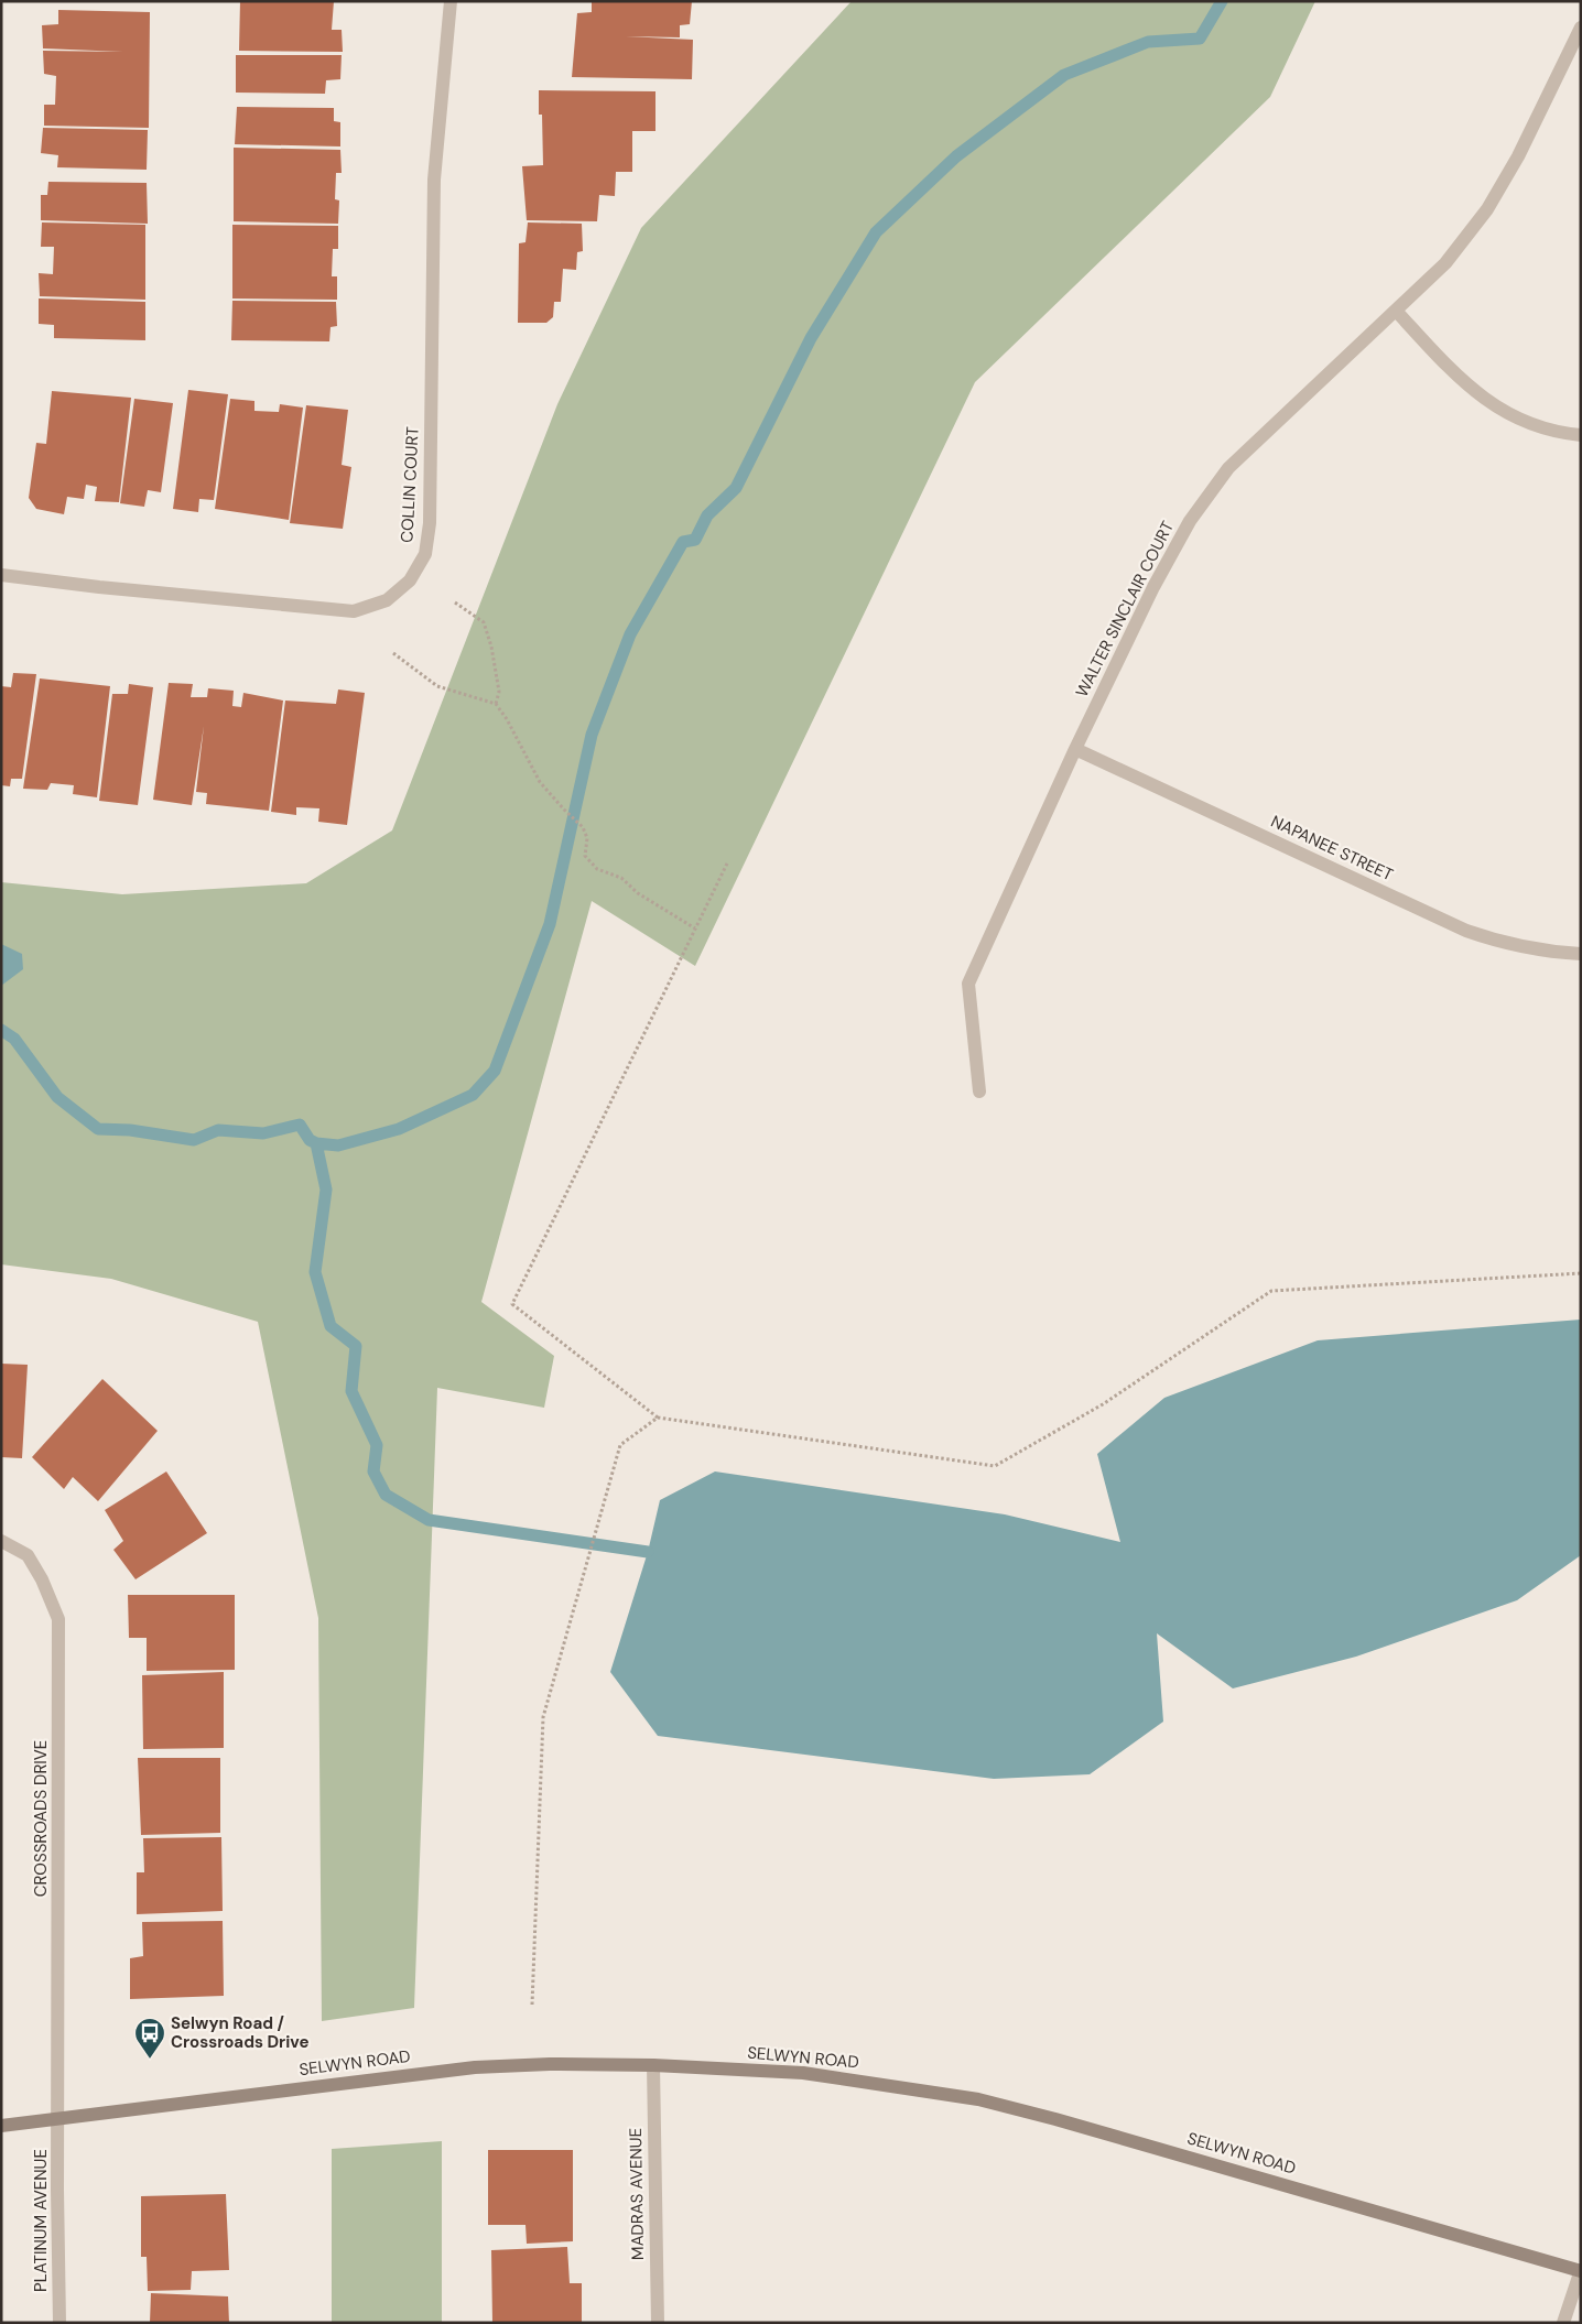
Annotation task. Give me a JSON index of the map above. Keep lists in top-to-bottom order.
{
  "streets": {
    "street": [
      "COLLIN COURT",
      "WALTER SINCLAIR COURT",
      "NAPANEE STREET",
      "CROSSROADS DRIVE",
      "SELWYN ROAD",
      "MADRAS AVENUE",
      "PLATINUM AVENUE"
    ]
  },
  "crossings": [
    ["WALTER SINCLAIR COURT", "NAPANEE STREET"],
    ["CROSSROADS DRIVE", "SELWYN ROAD"],
    ["CROSSROADS DRIVE", "PLATINUM AVENUE"],
    ["SELWYN ROAD", "MADRAS AVENUE"],
    ["SELWYN ROAD", "PLATINUM AVENUE"]
  ],
  "places": {
    "bus stop": ["Selwyn Road / Crossroads Drive"]
  }
}
